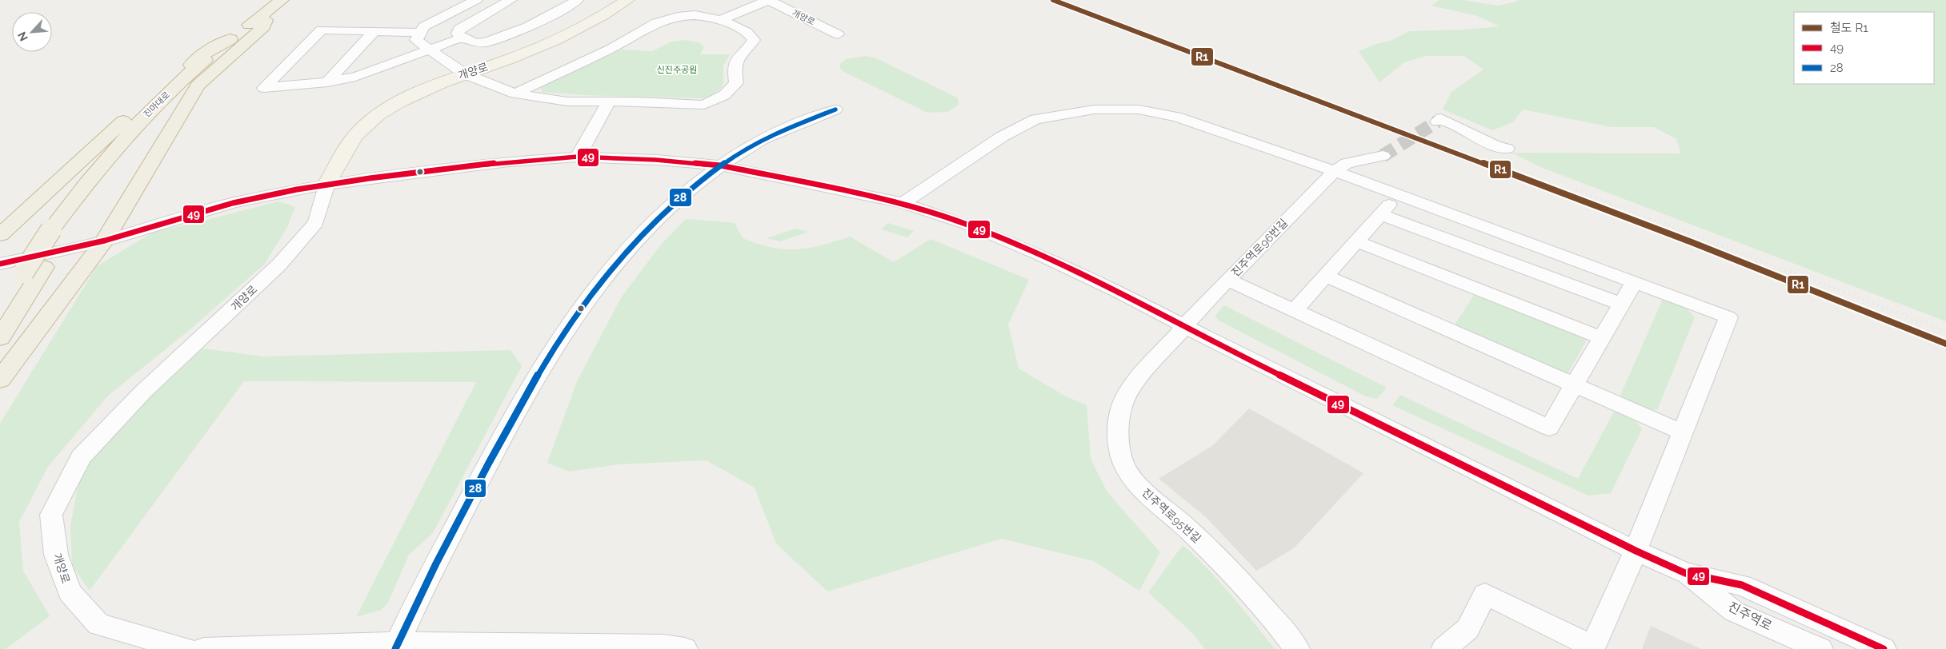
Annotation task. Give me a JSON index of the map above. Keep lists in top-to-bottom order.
{
  "streets": {
    "highway": ["진마대로"],
    "main road": ["개양로"],
    "street": ["진주역로96번길", "진주역로95번길", "진주역로"]
  },
  "crossings": [
    ["개양로", "진주역로"],
    ["진주역로96번길", "진주역로95번길"],
    ["진주역로96번길", "진주역로"],
    ["진주역로95번길", "진주역로"]
  ],
  "parks": ["신진주공원"],
  "lines": ["rail line R1", "transit line 28", "transit line 49"],
  "legend": ["철도 R1", "49", "28"],
  "north": "bottom left"
}
